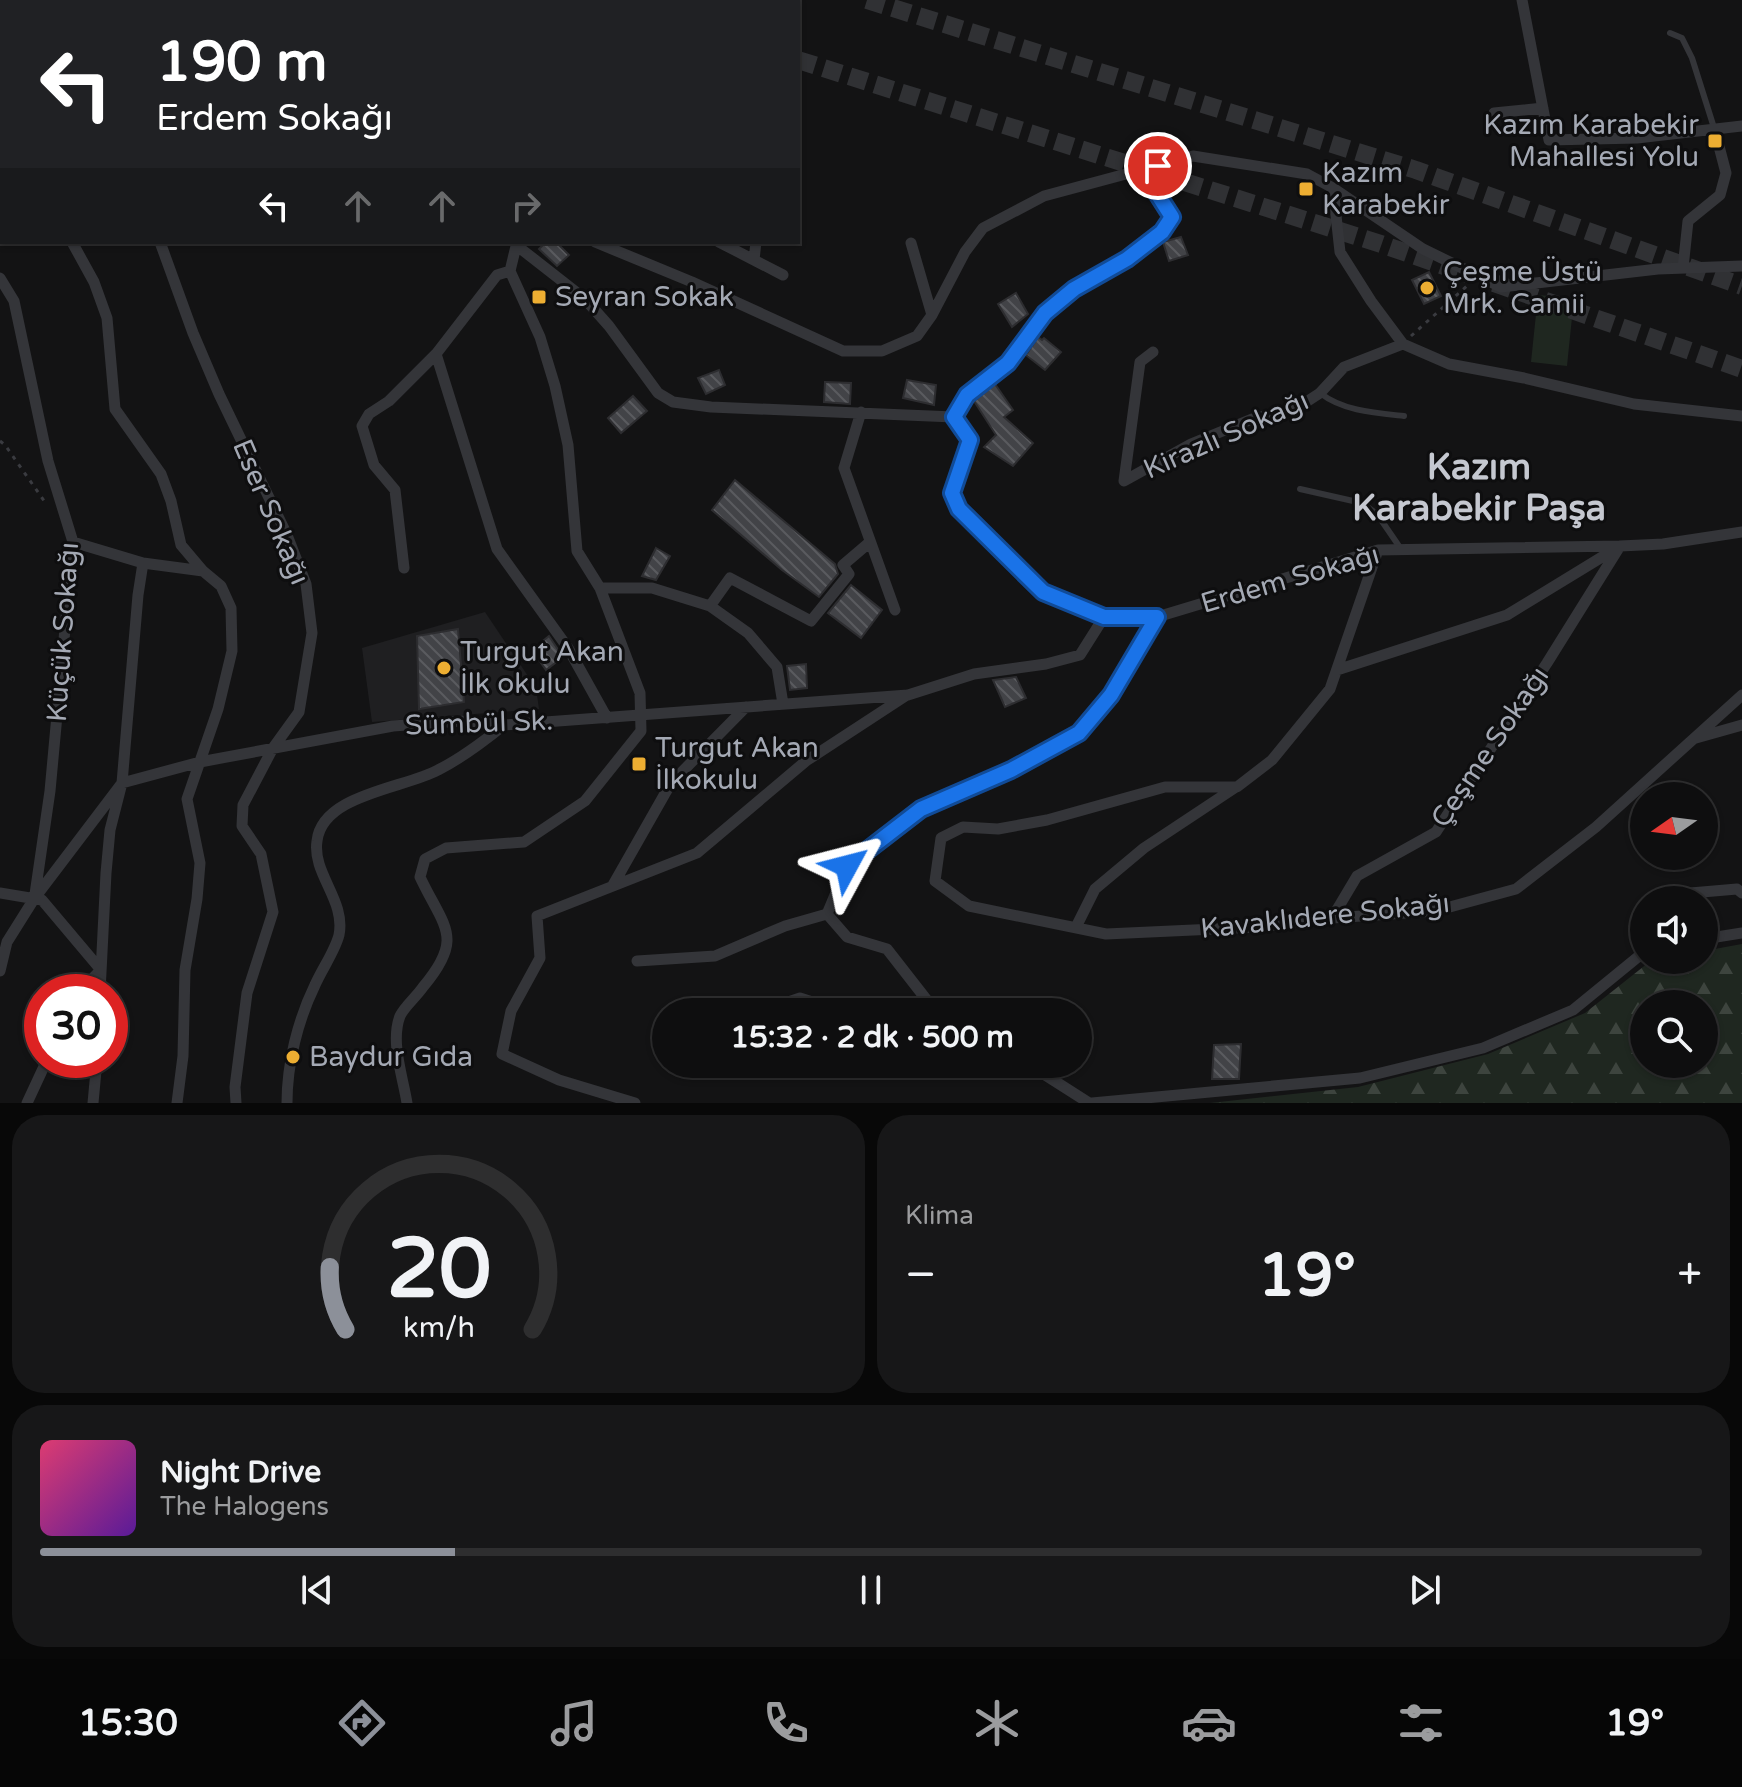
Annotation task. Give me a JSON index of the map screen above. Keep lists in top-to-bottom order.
{
  "streets": {
    "street": [
      "Kirazlı Sokağı",
      "Eser Sokağı",
      "Erdem Sokağı",
      "Küçük Sokağı",
      "Sümbül Sk.",
      "Çeşme Sokağı",
      "Kavaklıdere Sokağı"
    ]
  },
  "crossings": [
    ["Eser Sokağı", "Sümbül Sk."],
    ["Erdem Sokağı", "Sümbül Sk."],
    ["Erdem Sokağı", "Çeşme Sokağı"],
    ["Çeşme Sokağı", "Kavaklıdere Sokağı"]
  ],
  "districts": ["Kazım Karabekir Paşa"],
  "places": {
    "transit": [
      "Kazım Karabekir Mahallesi Yolu",
      "Kazım Karabekir",
      "Seyran Sokak",
      "Turgut Akan İlkokulu"
    ],
    "other": ["Çeşme Üstü Mrk. Camii", "Turgut Akan İlk okulu", "Baydur Gıda"]
  },
  "north": "left",
  "page": {
    "turn": ["190 m", "Erdem Sokağı"],
    "limit": "30",
    "trip": "15:32 · 2 dk · 500 m",
    "tile": "Klima",
    "heat": ["−", "19°", "+"],
    "song": ["Night Drive", "The Halogens"],
    "tabs": ["15:30", "19°"],
    "gauge": ["20", "km/h"]
  }
}
